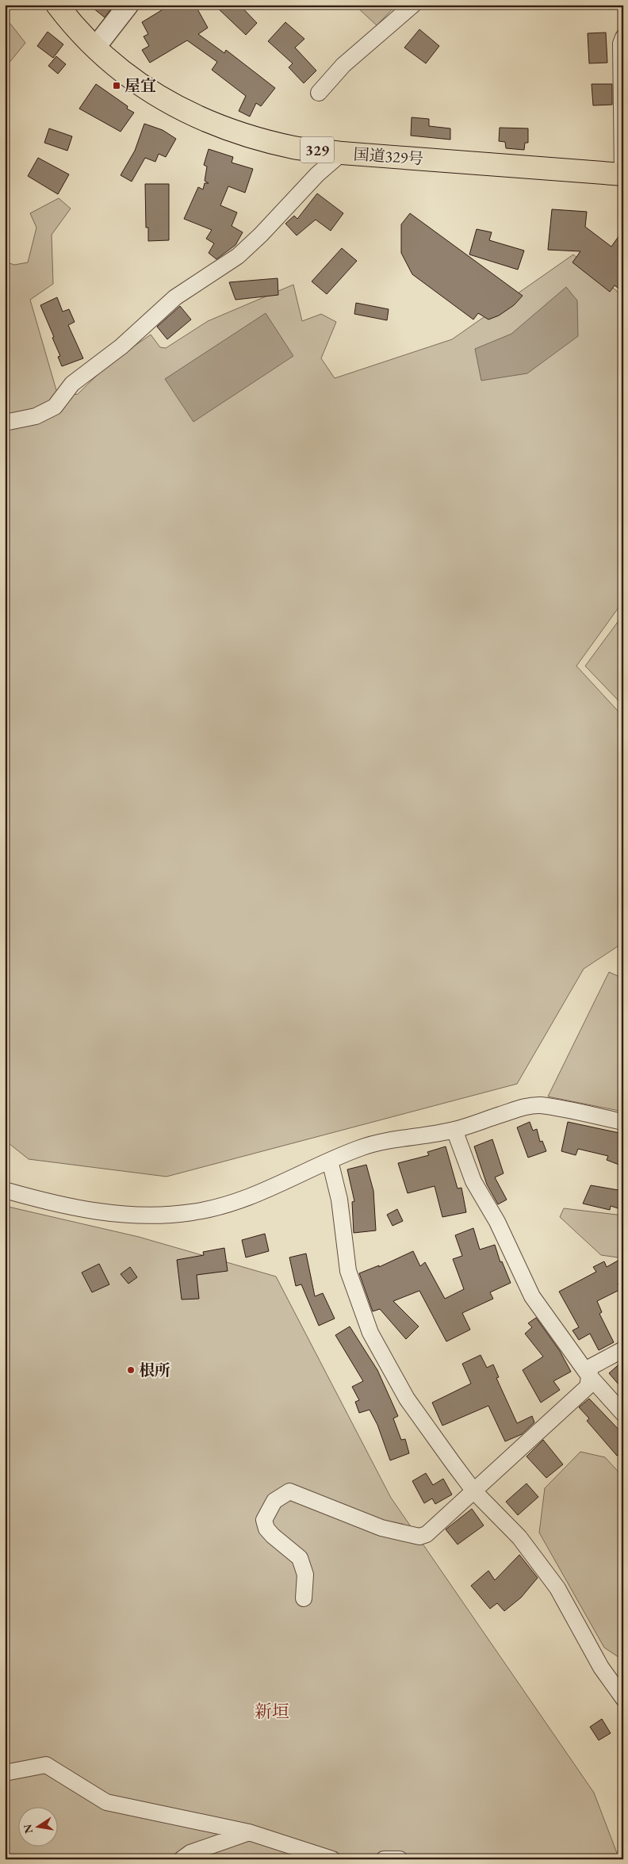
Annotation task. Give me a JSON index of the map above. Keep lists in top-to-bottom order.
{
  "streets": {
    "highway": ["329", "国道329号"]
  },
  "districts": ["新垣"],
  "places": {
    "transit": ["屋宜"],
    "other": ["根所"]
  },
  "north": "left"
}
